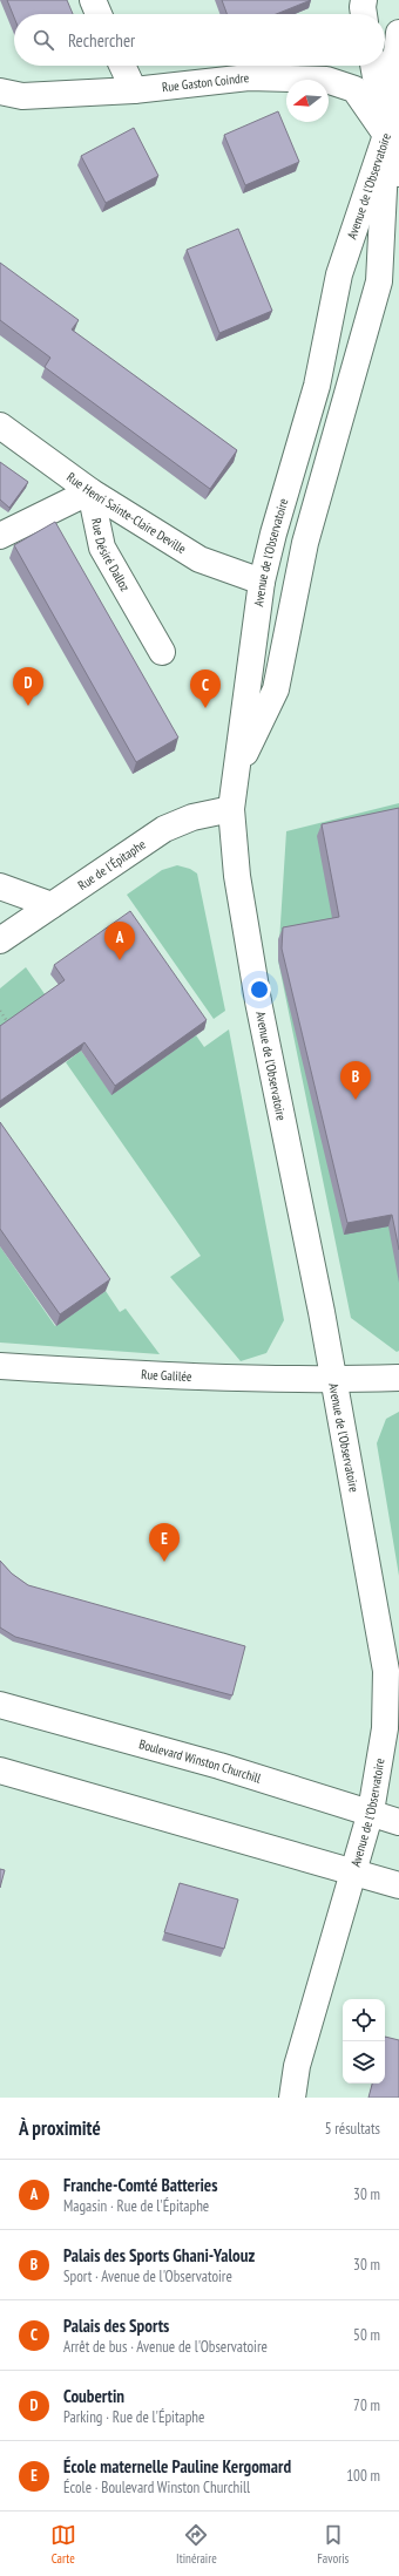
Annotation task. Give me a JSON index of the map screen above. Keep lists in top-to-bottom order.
{
  "streets": {
    "street": [
      "Rue Gaston Coindre",
      "Avenue de l'Observatoire",
      "Rue Henri Sainte-Claire Deville",
      "Rue Désiré Dalloz",
      "Rue de l'Épitaphe",
      "Rue Galilée",
      "Boulevard Winston Churchill"
    ]
  },
  "crossings": [
    ["Rue Gaston Coindre", "Avenue de l'Observatoire"],
    ["Avenue de l'Observatoire", "Rue Henri Sainte-Claire Deville"],
    ["Avenue de l'Observatoire", "Rue de l'Épitaphe"],
    ["Avenue de l'Observatoire", "Rue Galilée"],
    ["Avenue de l'Observatoire", "Boulevard Winston Churchill"],
    ["Rue Henri Sainte-Claire Deville", "Rue Désiré Dalloz"]
  ],
  "north": "left",
  "page": {
    "search": "Rechercher",
    "pins": [
      "D",
      "C",
      "A",
      "B",
      "E"
    ],
    "heading": ["À proximité", "5 résultats"],
    "list": [
      {
        "mark": "A",
        "name": "Franche-Comté Batteries",
        "note": "Magasin · Rue de l'Épitaphe",
        "value": "30 m"
      },
      {
        "mark": "B",
        "name": "Palais des Sports Ghani-Yalouz",
        "note": "Sport · Avenue de l'Observatoire",
        "value": "30 m"
      },
      {
        "mark": "C",
        "name": "Palais des Sports",
        "note": "Arrêt de bus · Avenue de l'Observatoire",
        "value": "50 m"
      },
      {
        "mark": "D",
        "name": "Coubertin",
        "note": "Parking · Rue de l'Épitaphe",
        "value": "70 m"
      },
      {
        "mark": "E",
        "name": "École maternelle Pauline Kergomard",
        "note": "École · Boulevard Winston Churchill",
        "value": "100 m"
      }
    ],
    "nav": ["Carte", "Itinéraire", "Favoris"]
  }
}
